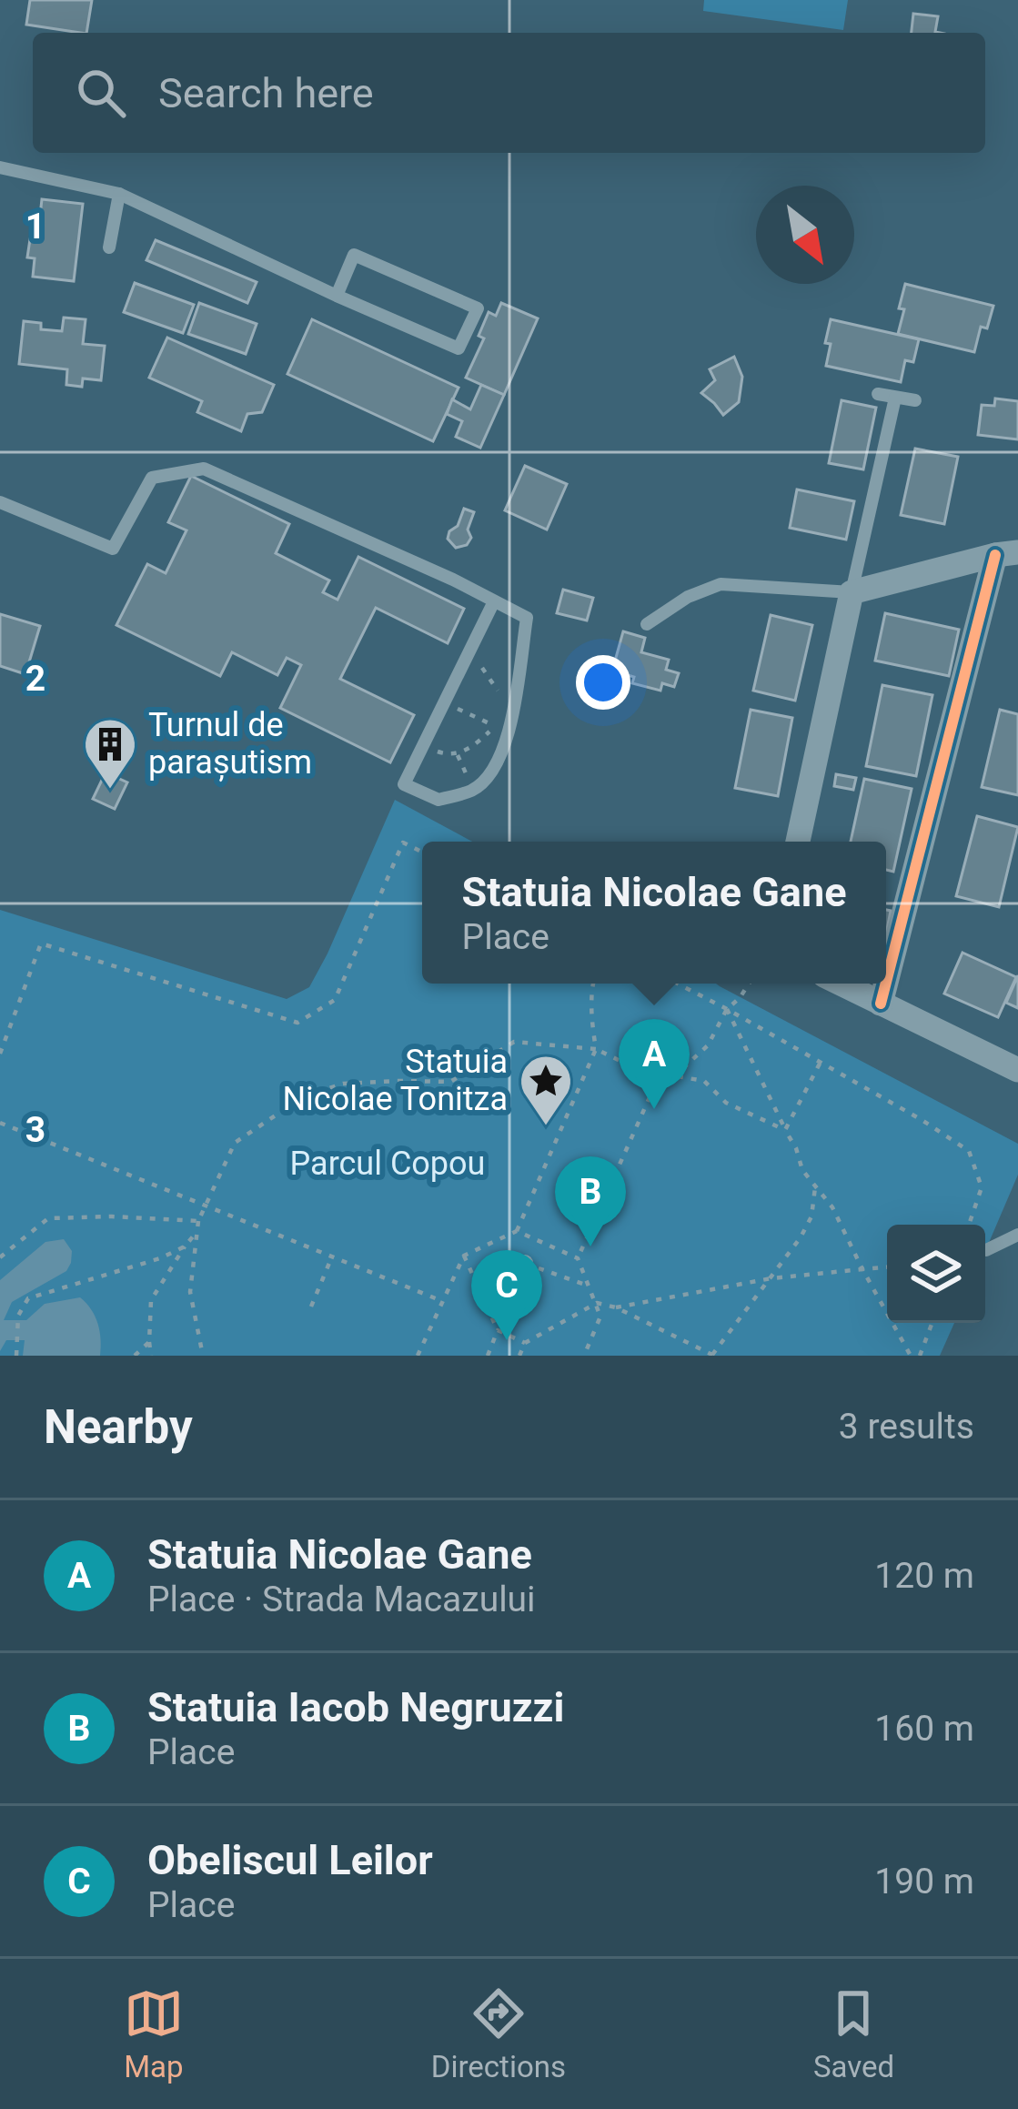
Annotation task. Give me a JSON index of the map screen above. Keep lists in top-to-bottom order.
{
  "parks": ["Parcul Copou"],
  "places": {
    "building": ["Turnul de parașutism"],
    "place": ["Statuia Nicolae Tonitza"]
  },
  "north": "bottom right",
  "page": {
    "search": "Search here",
    "popup": ["Statuia Nicolae Gane", "Place"],
    "pins": ["A", "B", "C"],
    "heading": ["Nearby", "3 results"],
    "list": [
      {
        "mark": "A",
        "name": "Statuia Nicolae Gane",
        "note": "Place · Strada Macazului",
        "value": "120 m"
      },
      {
        "mark": "B",
        "name": "Statuia Iacob Negruzzi",
        "note": "Place",
        "value": "160 m"
      },
      {
        "mark": "C",
        "name": "Obeliscul Leilor",
        "note": "Place",
        "value": "190 m"
      }
    ],
    "nav": ["Map", "Directions", "Saved"]
  },
  "grid": {
    "rows": ["1", "2", "3"]
  }
}
